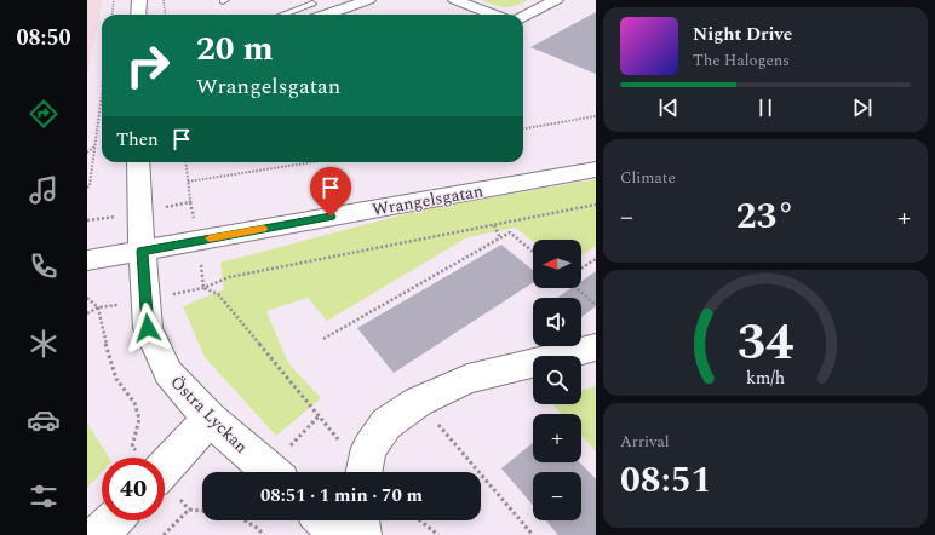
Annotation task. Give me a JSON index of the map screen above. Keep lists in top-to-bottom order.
{
  "streets": {
    "street": ["Wrangelsgatan", "Östra Lyckan"]
  },
  "crossings": [
    ["Wrangelsgatan", "Östra Lyckan"]
  ],
  "north": "left",
  "page": {
    "tabs": "08:50",
    "turn": ["20 m", "Wrangelsgatan"],
    "song": ["Night Drive", "The Halogens"],
    "then": "Then",
    "tile": [
      "Climate",
      ["Arrival", "08:51"]
    ],
    "heat": ["−", "23°", "+"],
    "map_buttons": ["+", "−"],
    "limit": "40",
    "trip": "08:51 · 1 min · 70 m",
    "gauge": ["34", "km/h"]
  }
}
